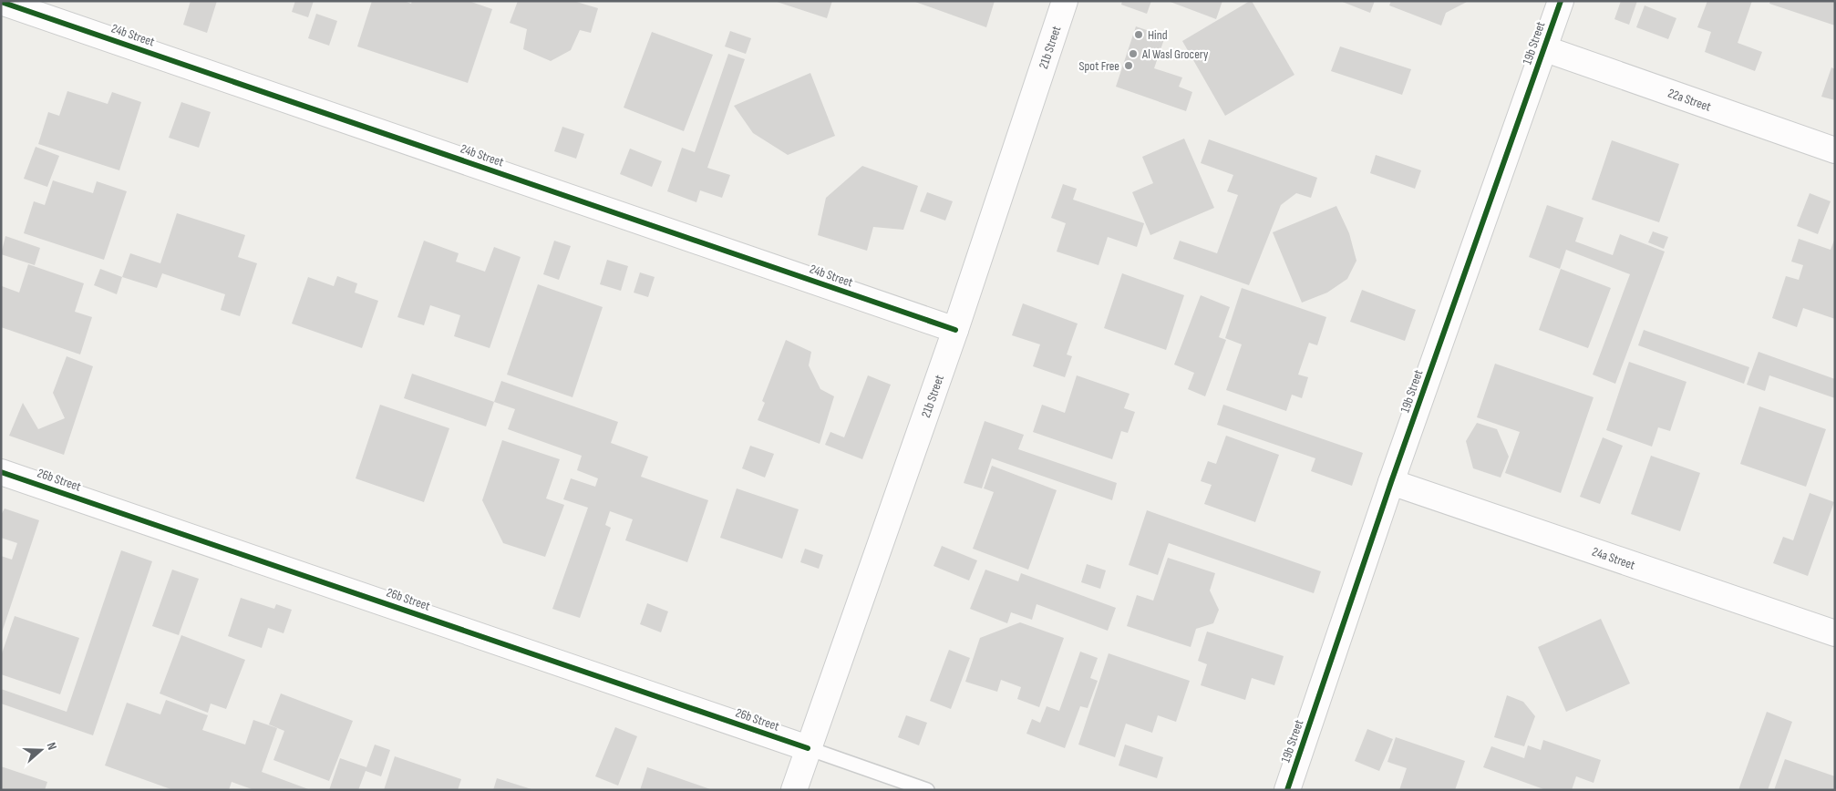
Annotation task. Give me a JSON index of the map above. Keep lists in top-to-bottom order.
{
  "streets": {
    "street": [
      "24b Street",
      "19b Street",
      "21b Street",
      "22a Street",
      "26b Street",
      "24a Street"
    ]
  },
  "crossings": [
    ["24b Street", "21b Street"],
    ["19b Street", "22a Street"],
    ["19b Street", "24a Street"],
    ["21b Street", "26b Street"]
  ],
  "places": ["Hind", "Al Wasl Grocery", "Spot Free"],
  "north": "right"
}
